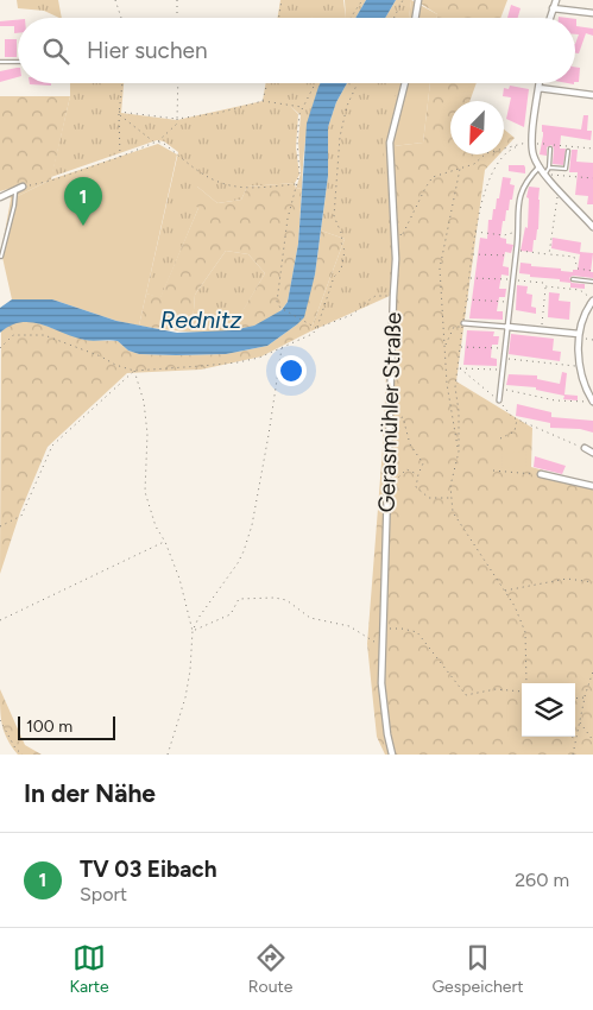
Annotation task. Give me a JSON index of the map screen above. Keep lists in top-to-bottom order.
{
  "streets": {
    "street": ["Gerasmühler Straße"]
  },
  "water": ["Rednitz"],
  "scale_bar": "100 m",
  "north": "bottom left",
  "page": {
    "search": "Hier suchen",
    "pins": "1",
    "scale": "100 m",
    "heading": "In der Nähe",
    "list": [
      {
        "mark": "1",
        "name": "TV 03 Eibach",
        "note": "Sport",
        "value": "260 m"
      }
    ],
    "nav": ["Karte", "Route", "Gespeichert"]
  }
}
